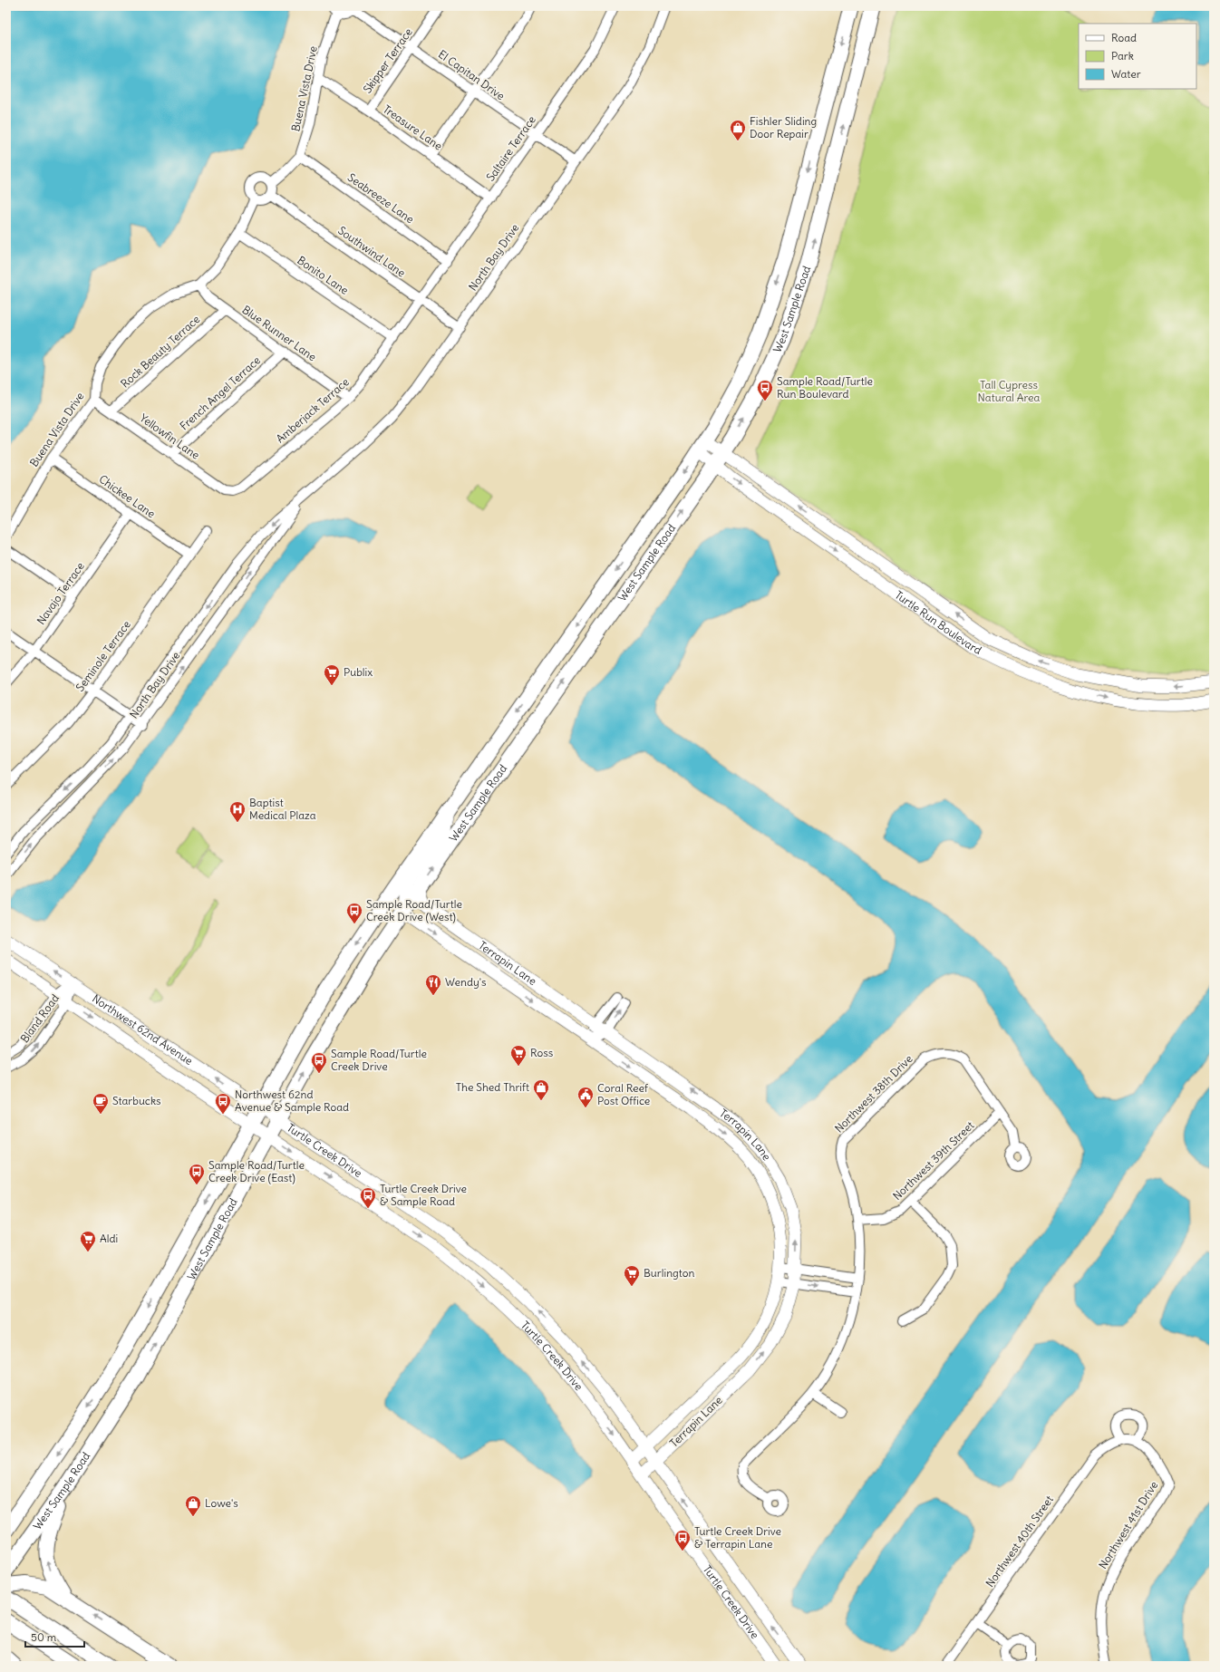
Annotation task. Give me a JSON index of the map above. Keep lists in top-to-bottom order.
{
  "streets": {
    "main road": ["West Sample Road"],
    "street": [
      "Skipper Terrace",
      "El Capitan Drive",
      "Buena Vista Drive",
      "Treasure Lane",
      "Saltaire Terrace",
      "Seabreeze Lane",
      "Southwind Lane",
      "North Bay Drive",
      "Bonito Lane",
      "Blue Runner Lane",
      "Rock Beauty Terrace",
      "French Angel Terrace",
      "Amberjack Terrace",
      "Yellowfin Lane",
      "Chickee Lane",
      "Navajo Terrace",
      "Turtle Run Boulevard",
      "Seminole Terrace",
      "Terrapin Lane",
      "Bland Road",
      "Northwest 62nd Avenue",
      "Northwest 38th Drive",
      "Turtle Creek Drive",
      "Northwest 39th Street",
      "Northwest 41st Drive",
      "Northwest 40th Street"
    ]
  },
  "crossings": [
    ["Skipper Terrace", "El Capitan Drive"],
    ["Skipper Terrace", "Treasure Lane"],
    ["El Capitan Drive", "Saltaire Terrace"],
    ["El Capitan Drive", "North Bay Drive"],
    ["Buena Vista Drive", "Treasure Lane"],
    ["Buena Vista Drive", "Seabreeze Lane"],
    ["Buena Vista Drive", "Southwind Lane"],
    ["Buena Vista Drive", "Bonito Lane"],
    ["Buena Vista Drive", "Blue Runner Lane"],
    ["Buena Vista Drive", "Yellowfin Lane"],
    ["Buena Vista Drive", "Chickee Lane"],
    ["Treasure Lane", "Saltaire Terrace"],
    ["Saltaire Terrace", "Seabreeze Lane"],
    ["Saltaire Terrace", "Southwind Lane"],
    ["Saltaire Terrace", "Amberjack Terrace"],
    ["Southwind Lane", "North Bay Drive"],
    ["Southwind Lane", "Amberjack Terrace"],
    ["Bonito Lane", "Amberjack Terrace"],
    ["West Sample Road", "Turtle Run Boulevard"],
    ["West Sample Road", "Terrapin Lane"],
    ["West Sample Road", "Northwest 62nd Avenue"],
    ["West Sample Road", "Turtle Creek Drive"],
    ["Blue Runner Lane", "Rock Beauty Terrace"],
    ["Blue Runner Lane", "French Angel Terrace"],
    ["Blue Runner Lane", "Amberjack Terrace"],
    ["Rock Beauty Terrace", "Yellowfin Lane"],
    ["French Angel Terrace", "Yellowfin Lane"],
    ["Amberjack Terrace", "Yellowfin Lane"],
    ["Chickee Lane", "Navajo Terrace"],
    ["Chickee Lane", "Seminole Terrace"],
    ["Terrapin Lane", "Turtle Creek Drive"],
    ["Bland Road", "Northwest 62nd Avenue"],
    ["Northwest 62nd Avenue", "Turtle Creek Drive"],
    ["Northwest 38th Drive", "Northwest 39th Street"],
    ["Northwest 41st Drive", "Northwest 40th Street"]
  ],
  "parks": ["Tall Cypress Natural Area"],
  "places": {
    "shop": ["Fishler Sliding Door Repair", "The Shed Thrift", "Lowe's"],
    "bus stop": [
      "Sample Road/Turtle Run Boulevard",
      "Sample Road/Turtle Creek Drive (West)",
      "Sample Road/Turtle Creek Drive",
      "Northwest 62nd Avenue & Sample Road",
      "Sample Road/Turtle Creek Drive (East)",
      "Turtle Creek Drive & Sample Road",
      "Turtle Creek Drive & Terrapin Lane"
    ],
    "supermarket": [
      "Publix",
      "Ross",
      "Aldi",
      "Burlington"
    ],
    "hospital": ["Baptist Medical Plaza"],
    "restaurant": ["Wendy's"],
    "public building": ["Coral Reef Post Office"],
    "cafe": ["Starbucks"]
  },
  "legend": ["Road", "Park", "Water"],
  "scale_bar": "50 m"
}
